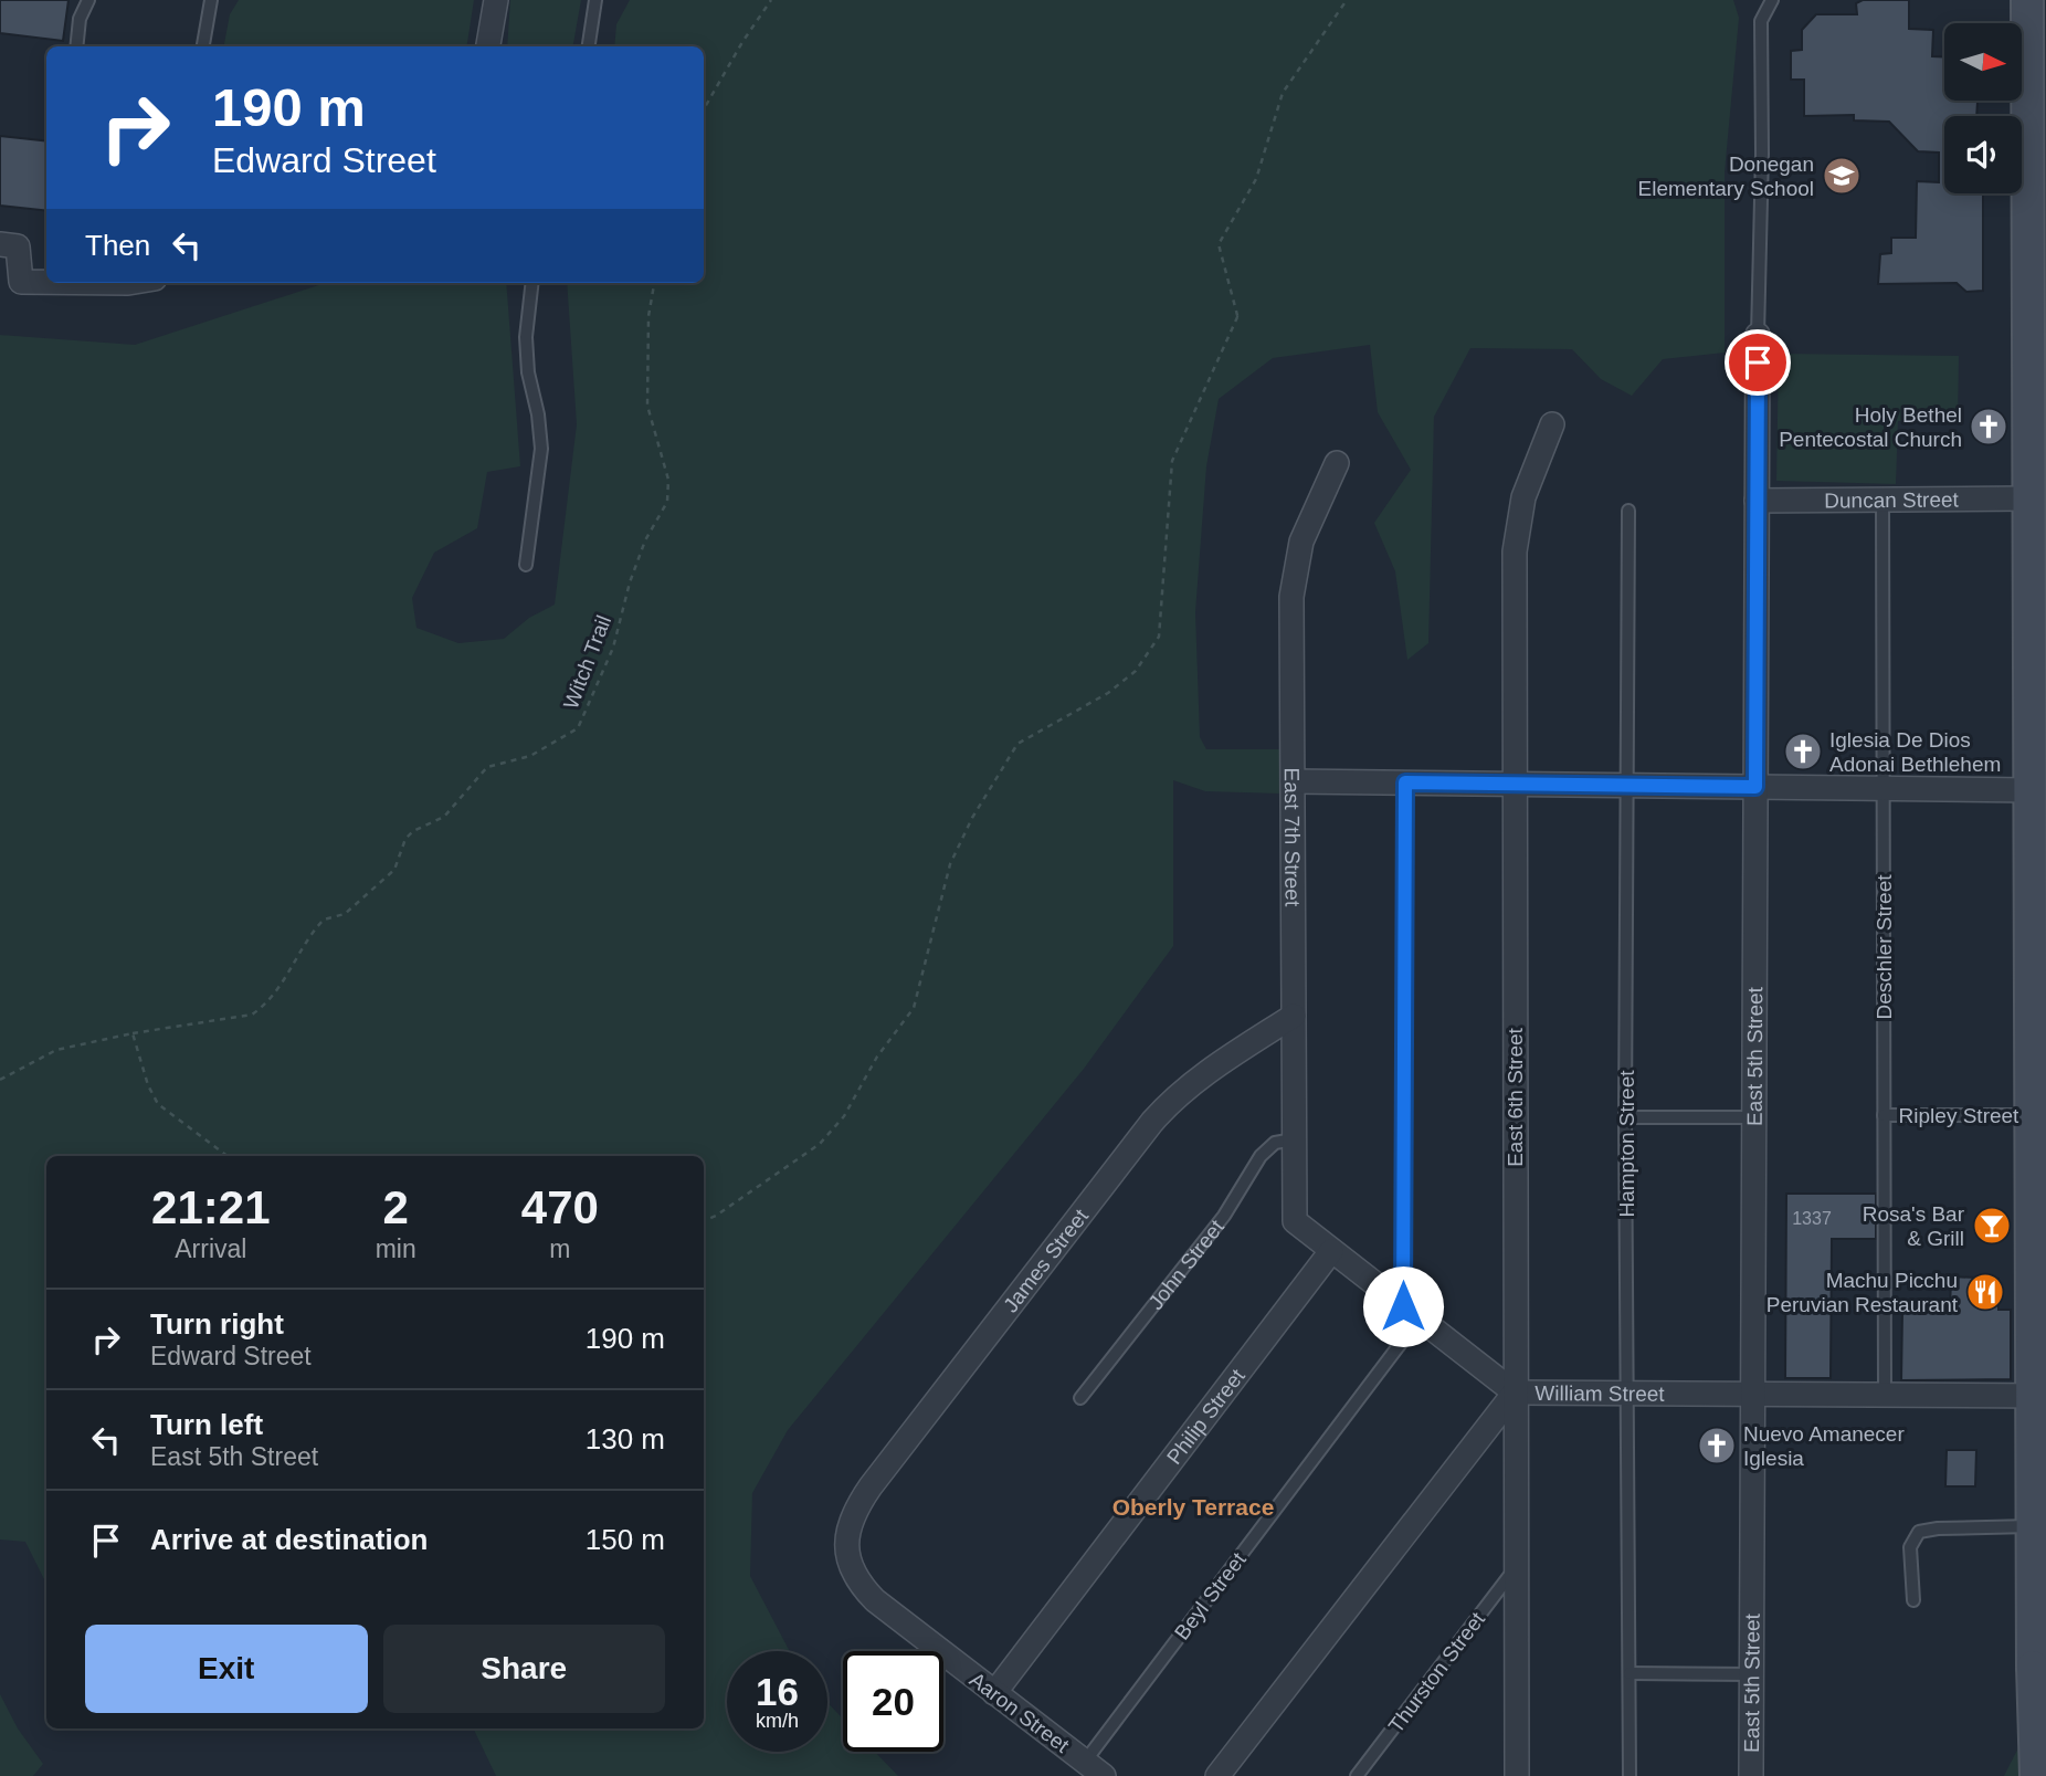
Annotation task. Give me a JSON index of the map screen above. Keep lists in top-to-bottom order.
{
  "streets": {
    "street": [
      "Duncan Street",
      "East 7th Street",
      "East 5th Street",
      "East 6th Street",
      "James Street",
      "William Street",
      "Philip Street",
      "Aaron Street"
    ],
    "lane": [
      "Deschler Street",
      "Ripley Street",
      "Hampton Street",
      "John Street",
      "Beyl Street",
      "Thurston Street"
    ],
    "path": ["Witch Trail"]
  },
  "crossings": [
    ["Duncan Street", "Deschler Street"],
    ["Duncan Street", "East 5th Street"],
    ["East 7th Street", "James Street"],
    ["East 7th Street", "John Street"],
    ["East 7th Street", "Philip Street"],
    ["Deschler Street", "Ripley Street"],
    ["Deschler Street", "William Street"],
    ["East 5th Street", "William Street"],
    ["East 6th Street", "William Street"],
    ["East 6th Street", "Thurston Street"],
    ["Hampton Street", "William Street"],
    ["James Street", "Aaron Street"],
    ["Philip Street", "Aaron Street"],
    ["Beyl Street", "Aaron Street"]
  ],
  "districts": ["Oberly Terrace"],
  "places": {
    "school or university": ["Donegan Elementary School"],
    "church": ["Holy Bethel Pentecostal Church", "Iglesia De Dios Adonai Bethlehem", "Nuevo Amanecer Iglesia"],
    "bar": ["Rosa's Bar & Grill"],
    "restaurant": ["Machu Picchu Peruvian Restaurant"]
  },
  "house_numbers": ["1337"],
  "north": "right",
  "page": {
    "turn": ["190 m", "Edward Street"],
    "then": "Then",
    "eta": [
      "21:21",
      "Arrival",
      "2",
      "min",
      "470",
      "m"
    ],
    "list": [
      {
        "name": "Turn right",
        "note": "Edward Street",
        "value": "190 m"
      },
      {
        "name": "Turn left",
        "note": "East 5th Street",
        "value": "130 m"
      },
      {
        "name": "Arrive at destination",
        "value": "150 m"
      }
    ],
    "buttons": ["Exit", "Share"],
    "speed": "16 km/h",
    "limit": "20"
  }
}
